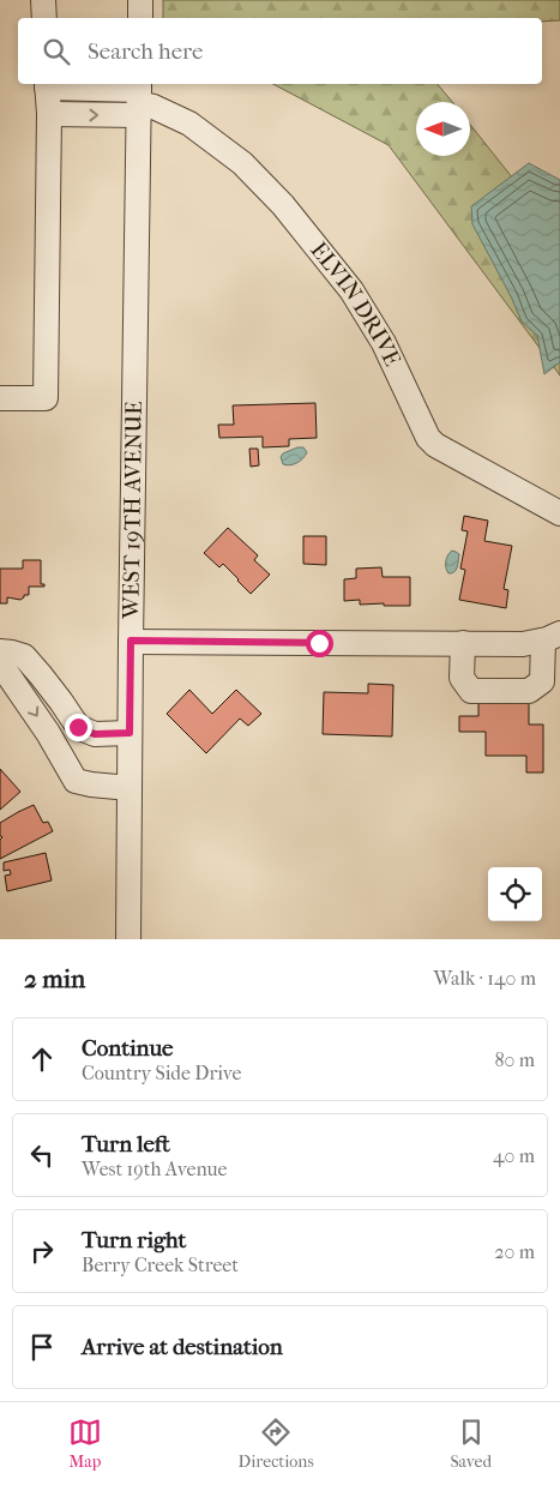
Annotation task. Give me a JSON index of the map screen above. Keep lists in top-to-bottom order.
{
  "streets": {
    "street": ["ELVIN DRIVE", "WEST 19TH AVENUE"]
  },
  "crossings": [
    ["ELVIN DRIVE", "WEST 19TH AVENUE"]
  ],
  "north": "left",
  "page": {
    "search": "Search here",
    "heading": ["2 min", "Walk · 140 m"],
    "list": [
      ["Continue", "Country Side Drive", "80 m"],
      ["Turn left", "West 19th Avenue", "40 m"],
      ["Turn right", "Berry Creek Street", "20 m"],
      "Arrive at destination"
    ],
    "nav": ["Map", "Directions", "Saved"]
  }
}
